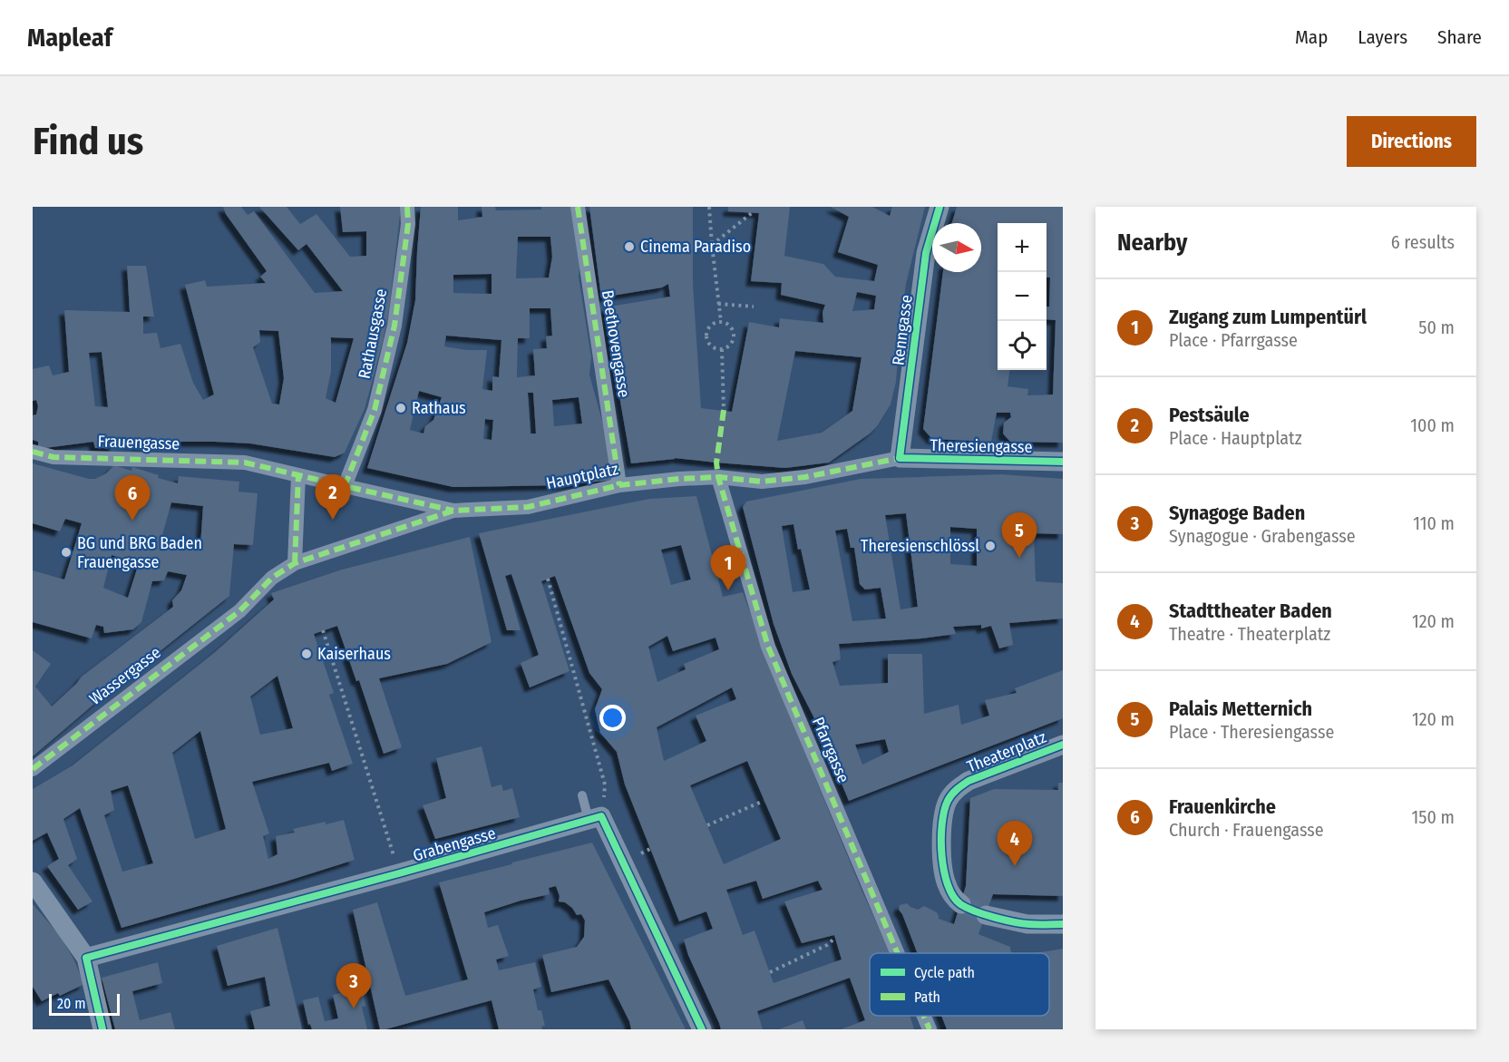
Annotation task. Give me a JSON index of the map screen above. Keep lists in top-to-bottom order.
{
  "streets": {
    "street": [
      "Renngasse",
      "Rathausgasse",
      "Beethovengasse",
      "Frauengasse",
      "Theresiengasse",
      "Hauptplatz",
      "Wassergasse",
      "Pfarrgasse",
      "Theaterplatz",
      "Grabengasse"
    ]
  },
  "crossings": [
    ["Renngasse", "Theresiengasse"],
    ["Rathausgasse", "Hauptplatz"],
    ["Beethovengasse", "Hauptplatz"],
    ["Frauengasse", "Hauptplatz"],
    ["Theresiengasse", "Hauptplatz"],
    ["Theresiengasse", "Pfarrgasse"],
    ["Hauptplatz", "Wassergasse"],
    ["Hauptplatz", "Pfarrgasse"]
  ],
  "places": [
    "Cinema Paradiso",
    "Rathaus",
    "Theresienschlössl",
    "BG und BRG Baden Frauengasse",
    "Kaiserhaus"
  ],
  "legend": ["Cycle path", "Path"],
  "scale_bar": "20 m",
  "north": "right",
  "page": {
    "header": "Mapleaf",
    "nav": ["Map", "Layers", "Share"],
    "buttons": "Directions",
    "title": "Find us",
    "heading": ["Nearby", "6 results"],
    "map_buttons": ["+", "−"],
    "list": [
      {
        "mark": "1",
        "name": "Zugang zum Lumpentürl",
        "note": "Place · Pfarrgasse",
        "value": "50 m"
      },
      {
        "mark": "2",
        "name": "Pestsäule",
        "note": "Place · Hauptplatz",
        "value": "100 m"
      },
      {
        "mark": "3",
        "name": "Synagoge Baden",
        "note": "Synagogue · Grabengasse",
        "value": "110 m"
      },
      {
        "mark": "4",
        "name": "Stadttheater Baden",
        "note": "Theatre · Theaterplatz",
        "value": "120 m"
      },
      {
        "mark": "5",
        "name": "Palais Metternich",
        "note": "Place · Theresiengasse",
        "value": "120 m"
      },
      {
        "mark": "6",
        "name": "Frauenkirche",
        "note": "Church · Frauengasse",
        "value": "150 m"
      }
    ],
    "pins": [
      "2",
      "6",
      "5",
      "1",
      "4",
      "3"
    ],
    "scale": "20 m"
  }
}
